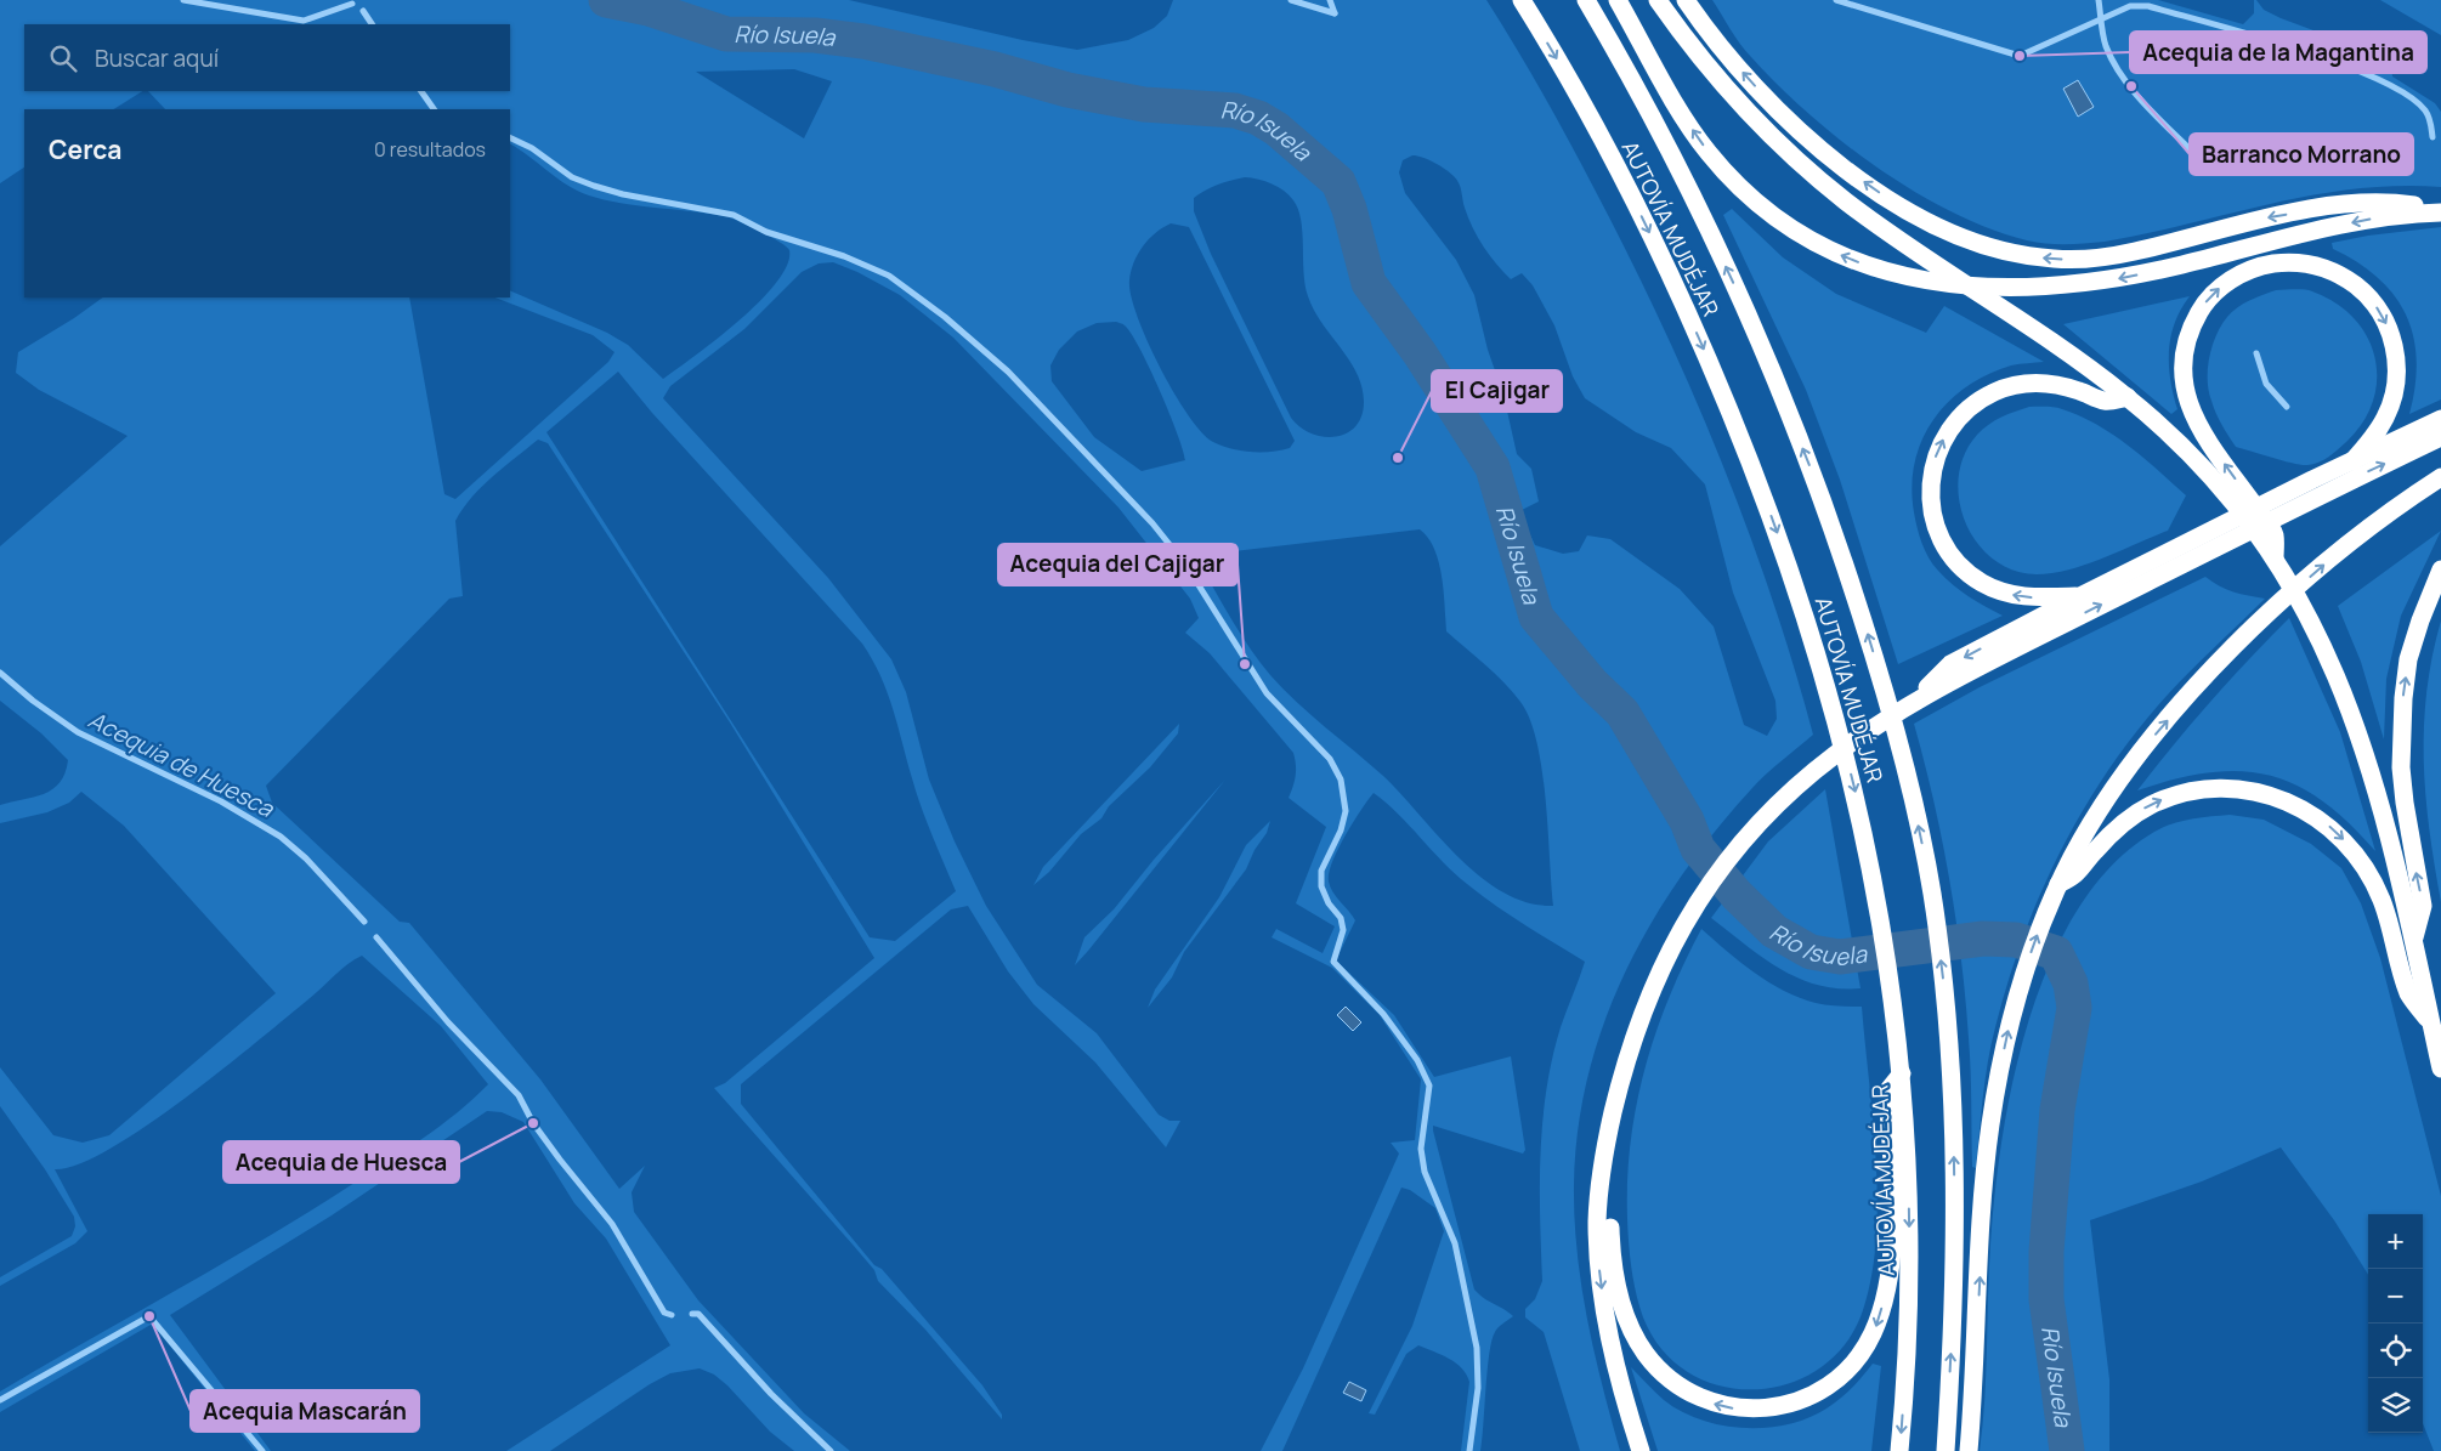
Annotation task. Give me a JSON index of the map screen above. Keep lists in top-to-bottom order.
{
  "streets": {
    "highway": ["AUTOVÍA MUDÉJAR"]
  },
  "water": ["Río Isuela", "Acequia de Huesca"],
  "places": [
    "Acequia de la Magantina",
    "Barranco Morrano",
    "El Cajigar",
    "Acequia del Cajigar",
    "Acequia de Huesca",
    "Acequia Mascarán"
  ],
  "page": {
    "search": "Buscar aquí",
    "heading": ["Cerca", "0 resultados"],
    "map_buttons": ["+", "−"]
  }
}
